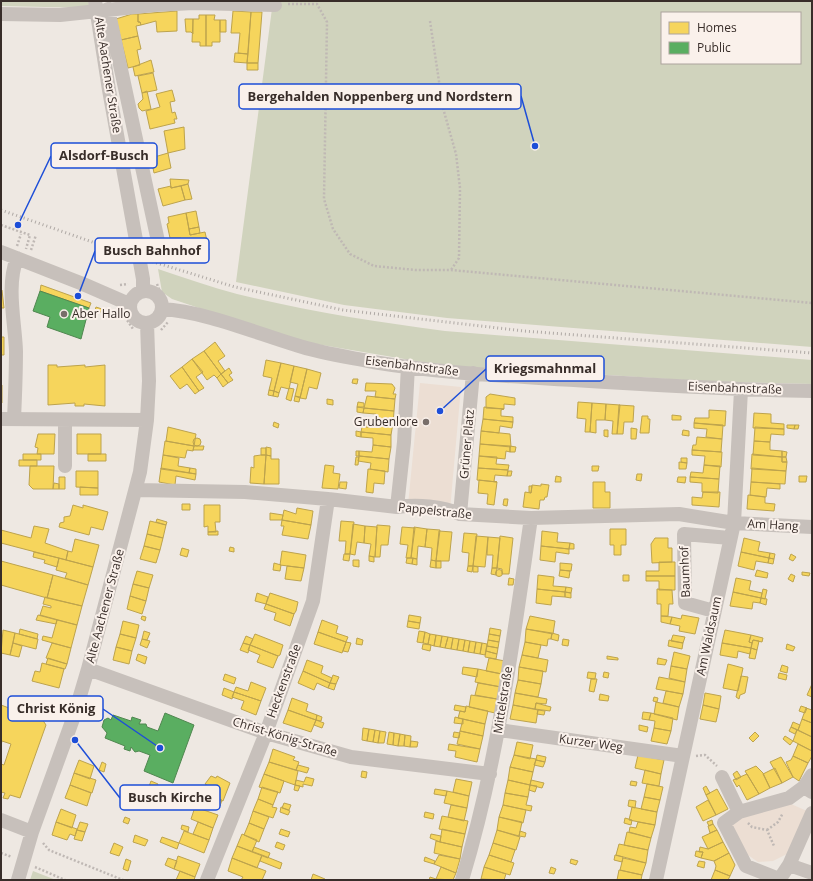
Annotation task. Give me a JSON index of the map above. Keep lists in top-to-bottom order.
{
  "streets": {
    "street": [
      "Alte Aachener Straße",
      "Eisenbahnstraße",
      "Grüner Platz",
      "Pappelstraße",
      "Am Hang",
      "Baumhof",
      "Am Waldsaum",
      "Heckenstraße",
      "Mittelstraße",
      "Christ-König-Straße",
      "Kurzer Weg"
    ]
  },
  "crossings": [
    ["Alte Aachener Straße", "Eisenbahnstraße"],
    ["Alte Aachener Straße", "Pappelstraße"],
    ["Alte Aachener Straße", "Christ-König-Straße"],
    ["Eisenbahnstraße", "Grüner Platz"],
    ["Eisenbahnstraße", "Am Waldsaum"],
    ["Grüner Platz", "Pappelstraße"],
    ["Pappelstraße", "Am Hang"],
    ["Pappelstraße", "Am Waldsaum"],
    ["Pappelstraße", "Heckenstraße"],
    ["Pappelstraße", "Mittelstraße"],
    ["Am Hang", "Am Waldsaum"],
    ["Baumhof", "Am Waldsaum"],
    ["Am Waldsaum", "Kurzer Weg"],
    ["Heckenstraße", "Christ-König-Straße"],
    ["Mittelstraße", "Christ-König-Straße"],
    ["Mittelstraße", "Kurzer Weg"]
  ],
  "places": [
    "Bergehalden Noppenberg und Nordstern",
    "Alsdorf-Busch",
    "Busch Bahnhof",
    "Aber Hallo",
    "Kriegsmahnmal",
    "Grubenlore",
    "Busch Kirche",
    "Christ König"
  ],
  "legend": ["Homes", "Public"]
}
